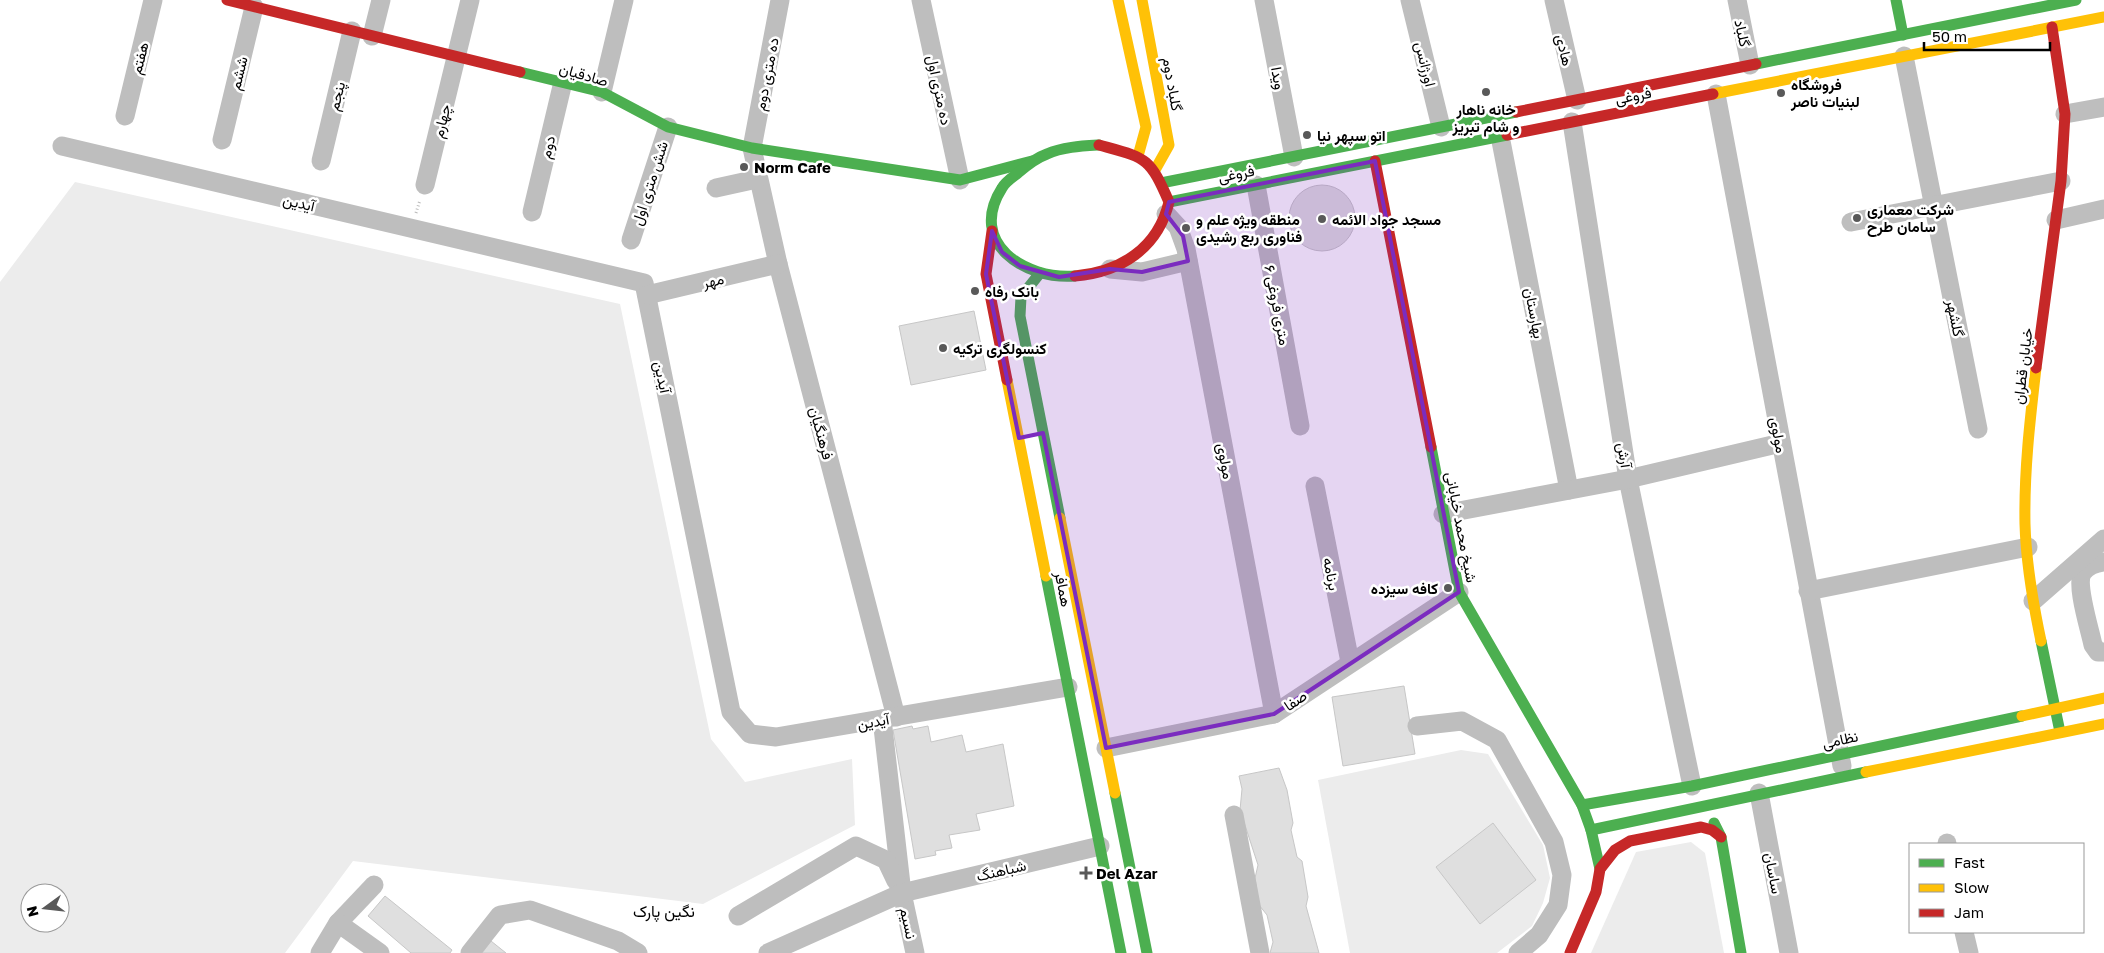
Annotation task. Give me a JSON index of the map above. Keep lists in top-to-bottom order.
{
  "streets": {
    "main road": [
      "صادقیان",
      "گلباد دوم",
      "فروغى",
      "خیابان قطران",
      "شیخ محمد خیابانی",
      "همافر",
      "نظامی"
    ],
    "street": [
      "گلباد",
      "هادی",
      "هفتم",
      "اورژانس",
      "ششم",
      "ده متری دوم",
      "ویدا",
      "ده متری اول",
      "پنجم",
      "چهارم",
      "دوم",
      "شش متری اول",
      "آیدین",
      "مهر",
      "۶ متری فروغی",
      "بهارستان",
      "گلشهر",
      "فرهنگیان",
      "مولوی",
      "آرش",
      "برنامه",
      "صفا",
      "شباهنگ",
      "ساسان",
      "نسیم"
    ]
  },
  "crossings": [
    ["گلباد", "فروغى"],
    ["هادی", "فروغى"],
    ["اورژانس", "فروغى"],
    ["ششم", "صادقیان"],
    ["صادقیان", "ده متری دوم"],
    ["صادقیان", "ده متری اول"],
    ["صادقیان", "پنجم"],
    ["صادقیان", "چهارم"],
    ["صادقیان", "دوم"],
    ["صادقیان", "شش متری اول"],
    ["صادقیان", "فرهنگیان"],
    ["ده متری دوم", "فرهنگیان"],
    ["ویدا", "فروغى"],
    ["گلباد دوم", "فروغى"],
    ["گلباد دوم", "مولوی"],
    ["گلباد دوم", "همافر"],
    ["فروغى", "۶ متری فروغی"],
    ["فروغى", "بهارستان"],
    ["فروغى", "گلشهر"],
    ["فروغى", "خیابان قطران"],
    ["فروغى", "مولوی"],
    ["فروغى", "آرش"],
    ["فروغى", "شیخ محمد خیابانی"],
    ["فروغى", "همافر"],
    ["آیدین", "مهر"],
    ["آیدین", "فرهنگیان"],
    ["آیدین", "همافر"],
    ["مهر", "فرهنگیان"],
    ["خیابان قطران", "نظامی"],
    ["فرهنگیان", "شباهنگ"],
    ["فرهنگیان", "نسیم"],
    ["مولوی", "همافر"],
    ["مولوی", "صفا"],
    ["مولوی", "نظامی"],
    ["آرش", "نظامی"],
    ["شیخ محمد خیابانی", "صفا"],
    ["شیخ محمد خیابانی", "نظامی"],
    ["برنامه", "صفا"],
    ["همافر", "صفا"],
    ["همافر", "شباهنگ"],
    ["شباهنگ", "نسیم"]
  ],
  "districts": ["نگین پارک"],
  "places": {
    "other": [
      "خانه ناهار و شام تبریز",
      "فروشگاه لبنیات ناصر",
      "اتو سپهر نیا",
      "Norm Cafe",
      "شرکت معماری سامان طرح",
      "مسجد جواد الائمه",
      "منطقه ویژه علم و فناوری ربع رشیدی",
      "بانک رفاه",
      "کنسولگری ترکیه",
      "کافه سیزده"
    ],
    "health": ["Del Azar"]
  },
  "legend": ["Fast", "Slow", "Jam"],
  "scale_bar": "50 m",
  "north": "left"
}
